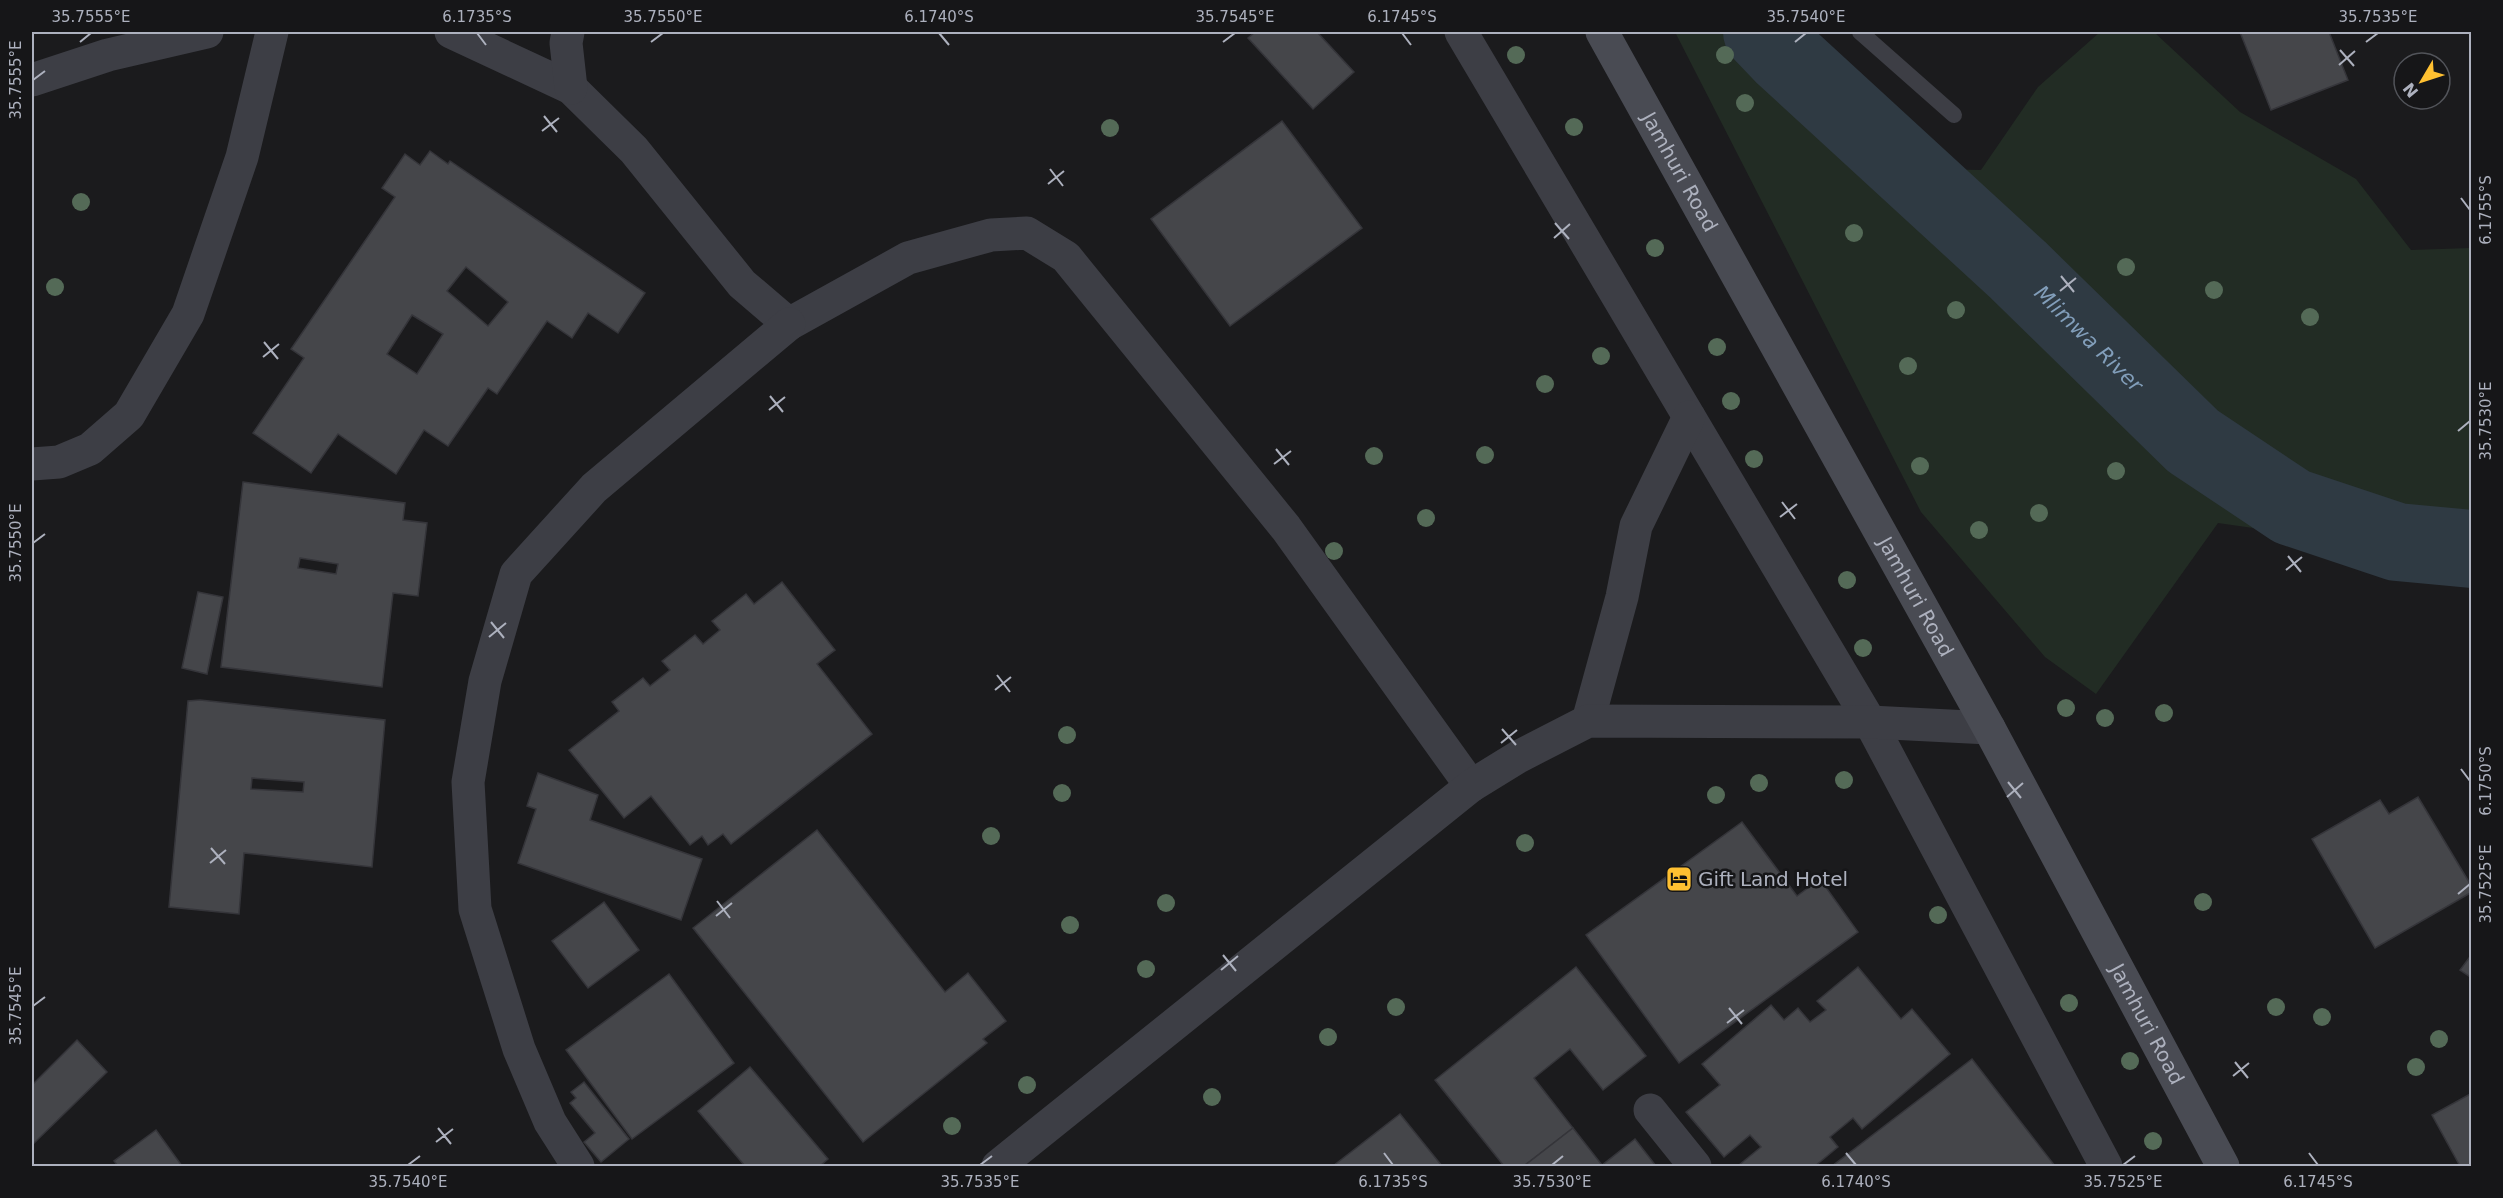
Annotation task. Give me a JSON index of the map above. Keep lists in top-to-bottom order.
{
  "streets": {
    "main road": ["Jamhuri Road"]
  },
  "water": ["Mlimwa River"],
  "places": {
    "hotel": ["Gift Land Hotel"]
  },
  "north": "bottom left",
  "coordinates": [
    "35.7555°E",
    "6.1735°S",
    "35.7550°E",
    "6.1740°S",
    "35.7545°E",
    "6.1745°S",
    "35.7540°E",
    "35.7535°E",
    "6.1755°S",
    "35.7530°E",
    "6.1750°S",
    "35.7525°E"
  ]
}
